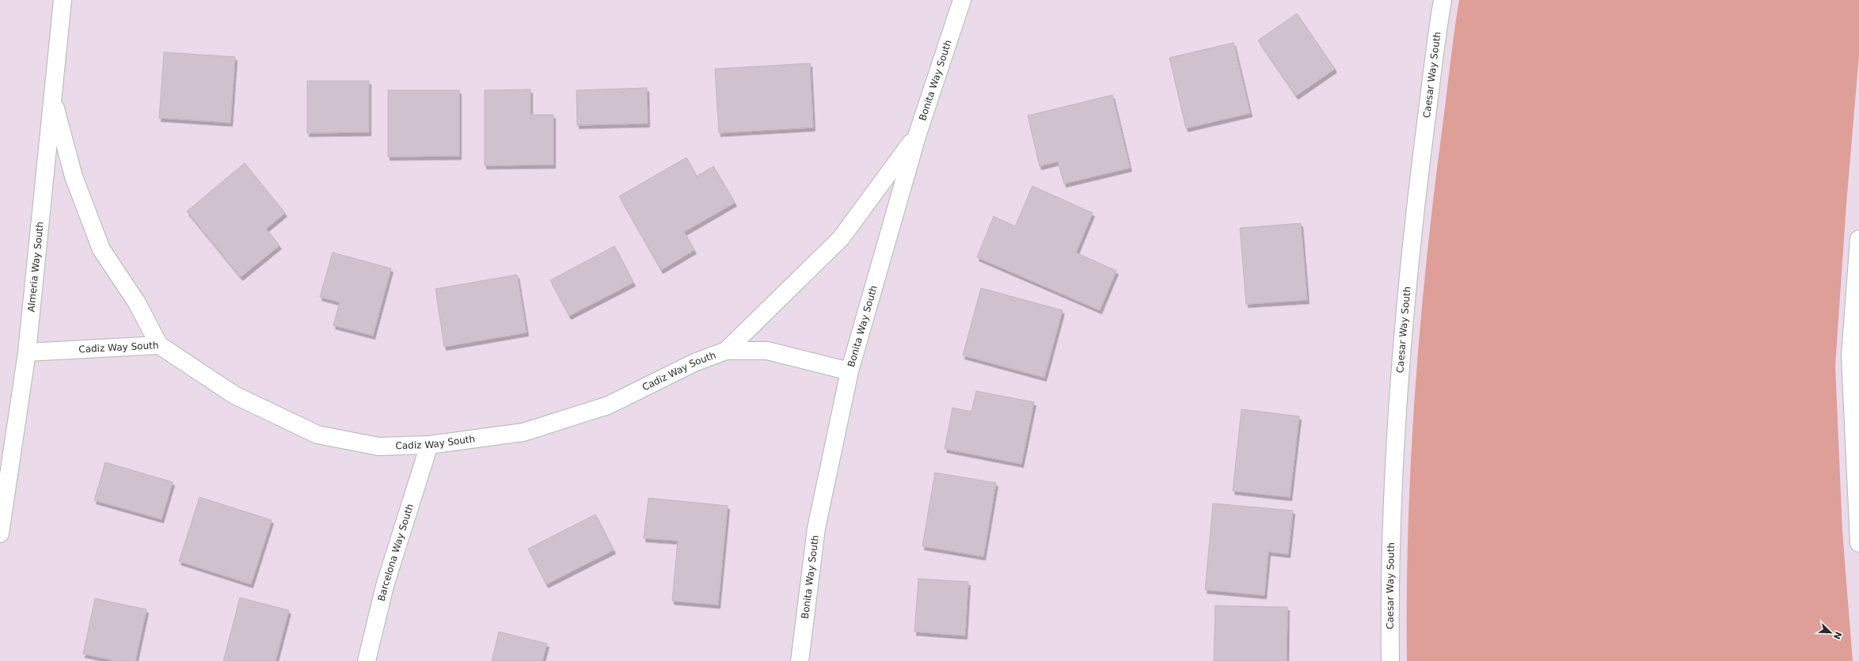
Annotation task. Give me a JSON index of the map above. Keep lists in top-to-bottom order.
{
  "streets": {
    "street": [
      "Caesar Way South",
      "Bonita Way South",
      "Almeria Way South",
      "Cadiz Way South",
      "Barcelona Way South"
    ]
  },
  "crossings": [
    ["Bonita Way South", "Cadiz Way South"],
    ["Almeria Way South", "Cadiz Way South"],
    ["Cadiz Way South", "Barcelona Way South"]
  ],
  "north": "bottom right"
}
